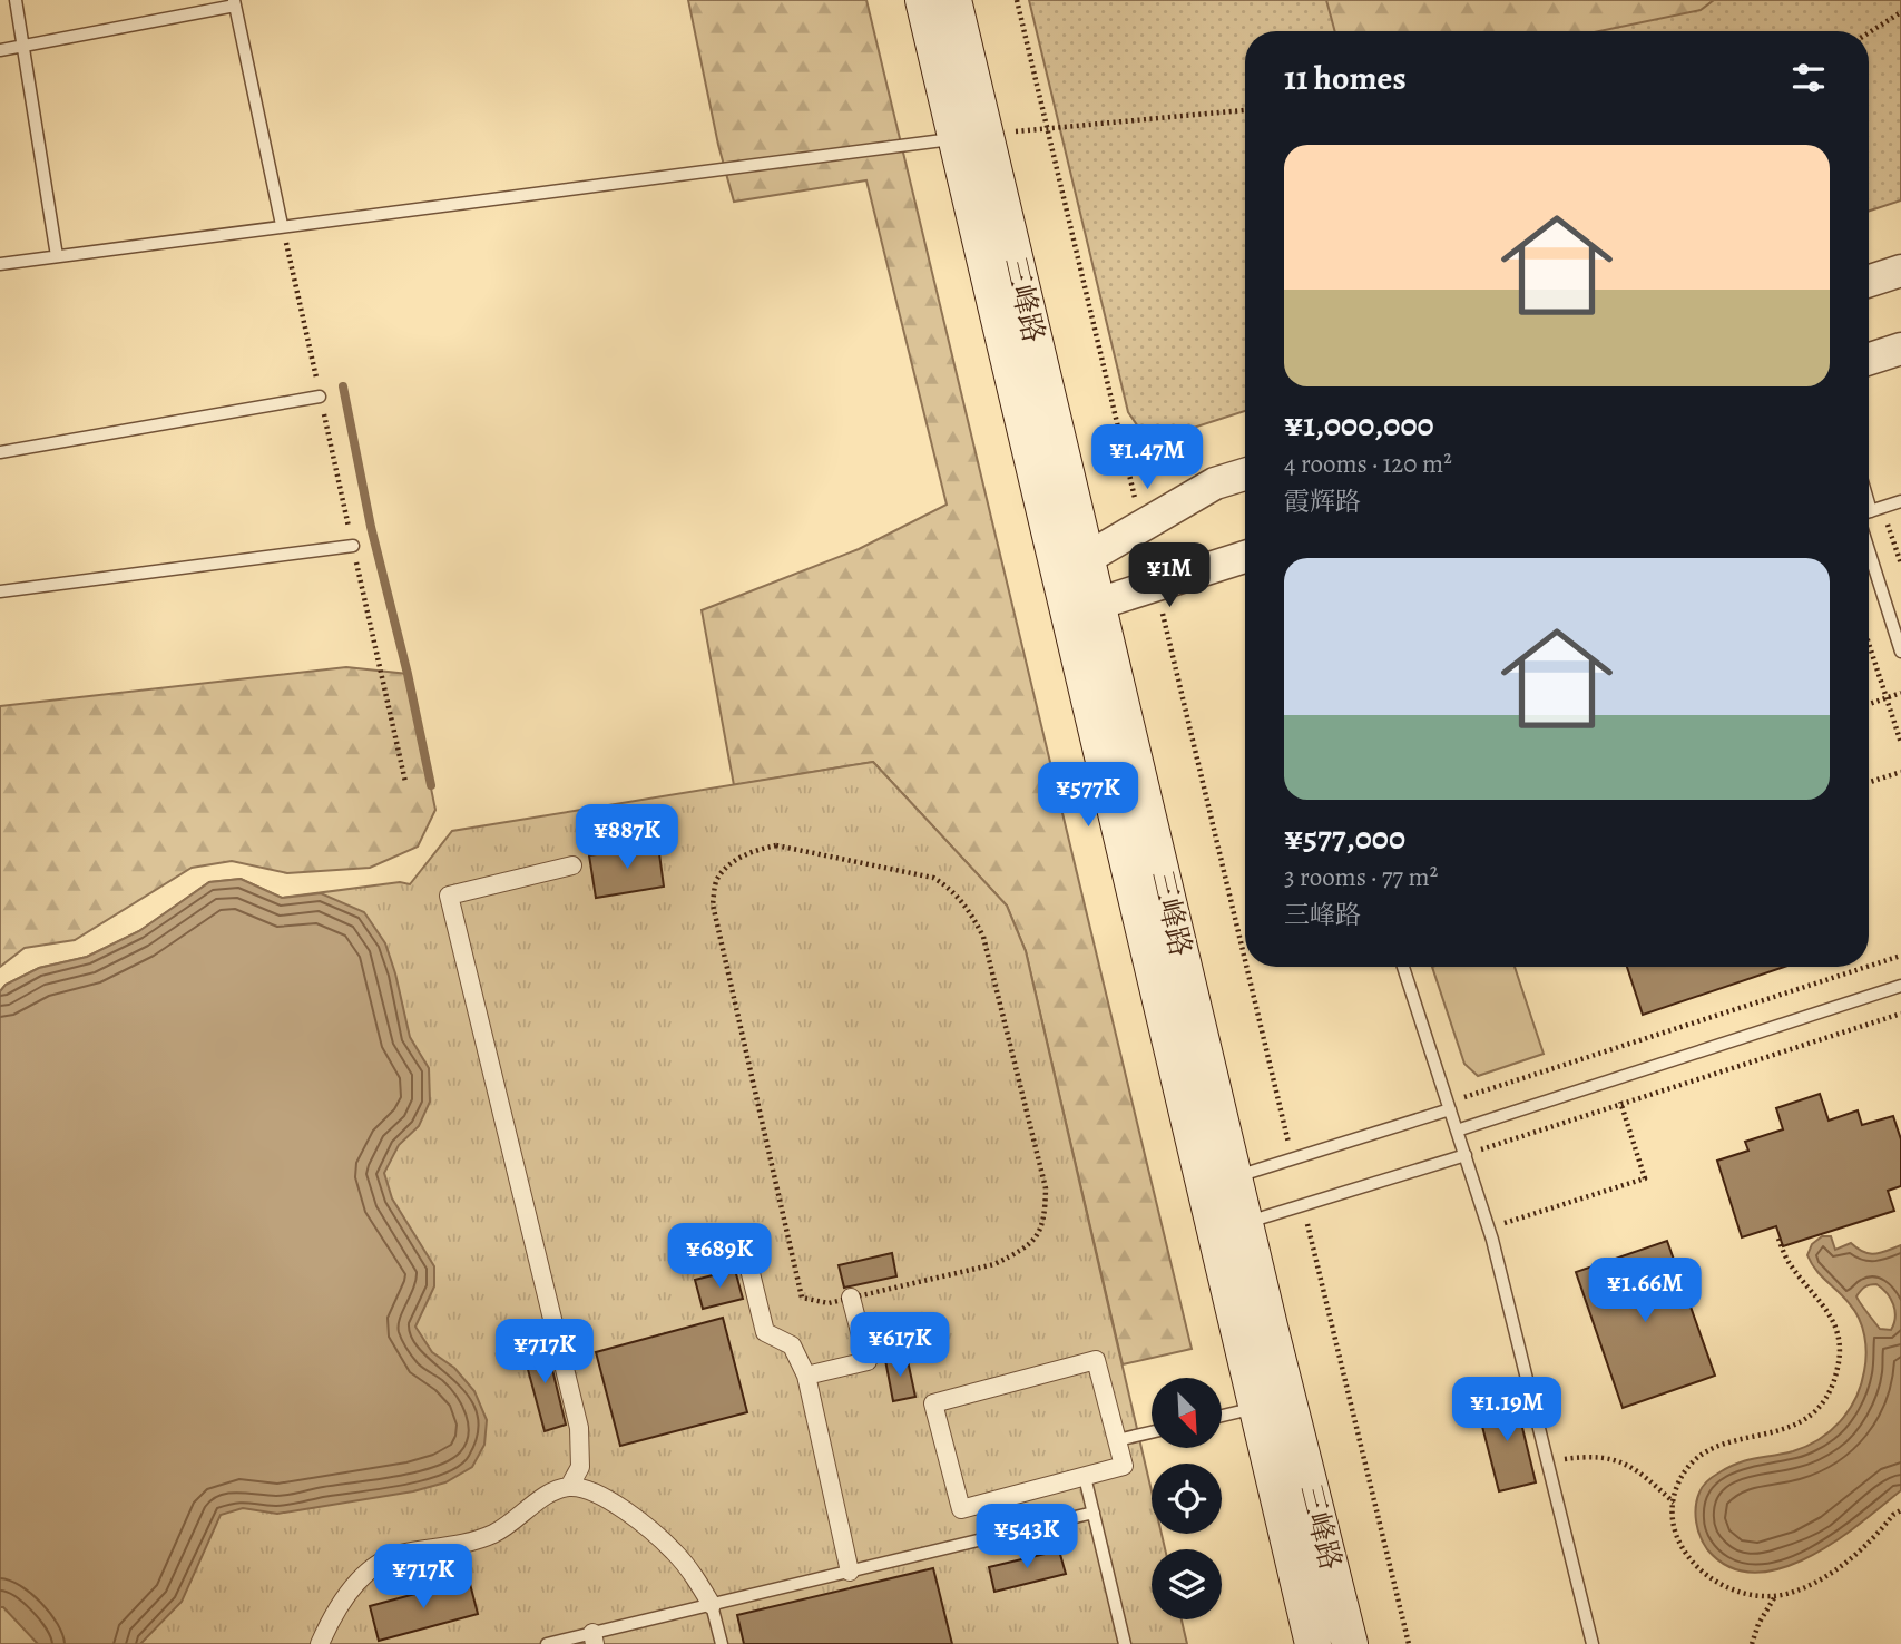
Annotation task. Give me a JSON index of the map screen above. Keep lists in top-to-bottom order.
{
  "streets": {
    "main road": ["三峰路"]
  },
  "north": "bottom right",
  "page": {
    "heading": "11 homes",
    "list": [
      {
        "name": "¥1,000,000",
        "note": "4 rooms · 120 m² · 霞辉路"
      },
      {
        "name": "¥577,000",
        "note": "3 rooms · 77 m² · 三峰路"
      }
    ],
    "price": [
      "¥1.47M",
      "¥1M",
      "¥577K",
      "¥887K",
      "¥689K",
      "¥1.66M",
      "¥617K",
      "¥717K",
      "¥1.19M",
      "¥543K",
      "¥717K"
    ]
  }
}
